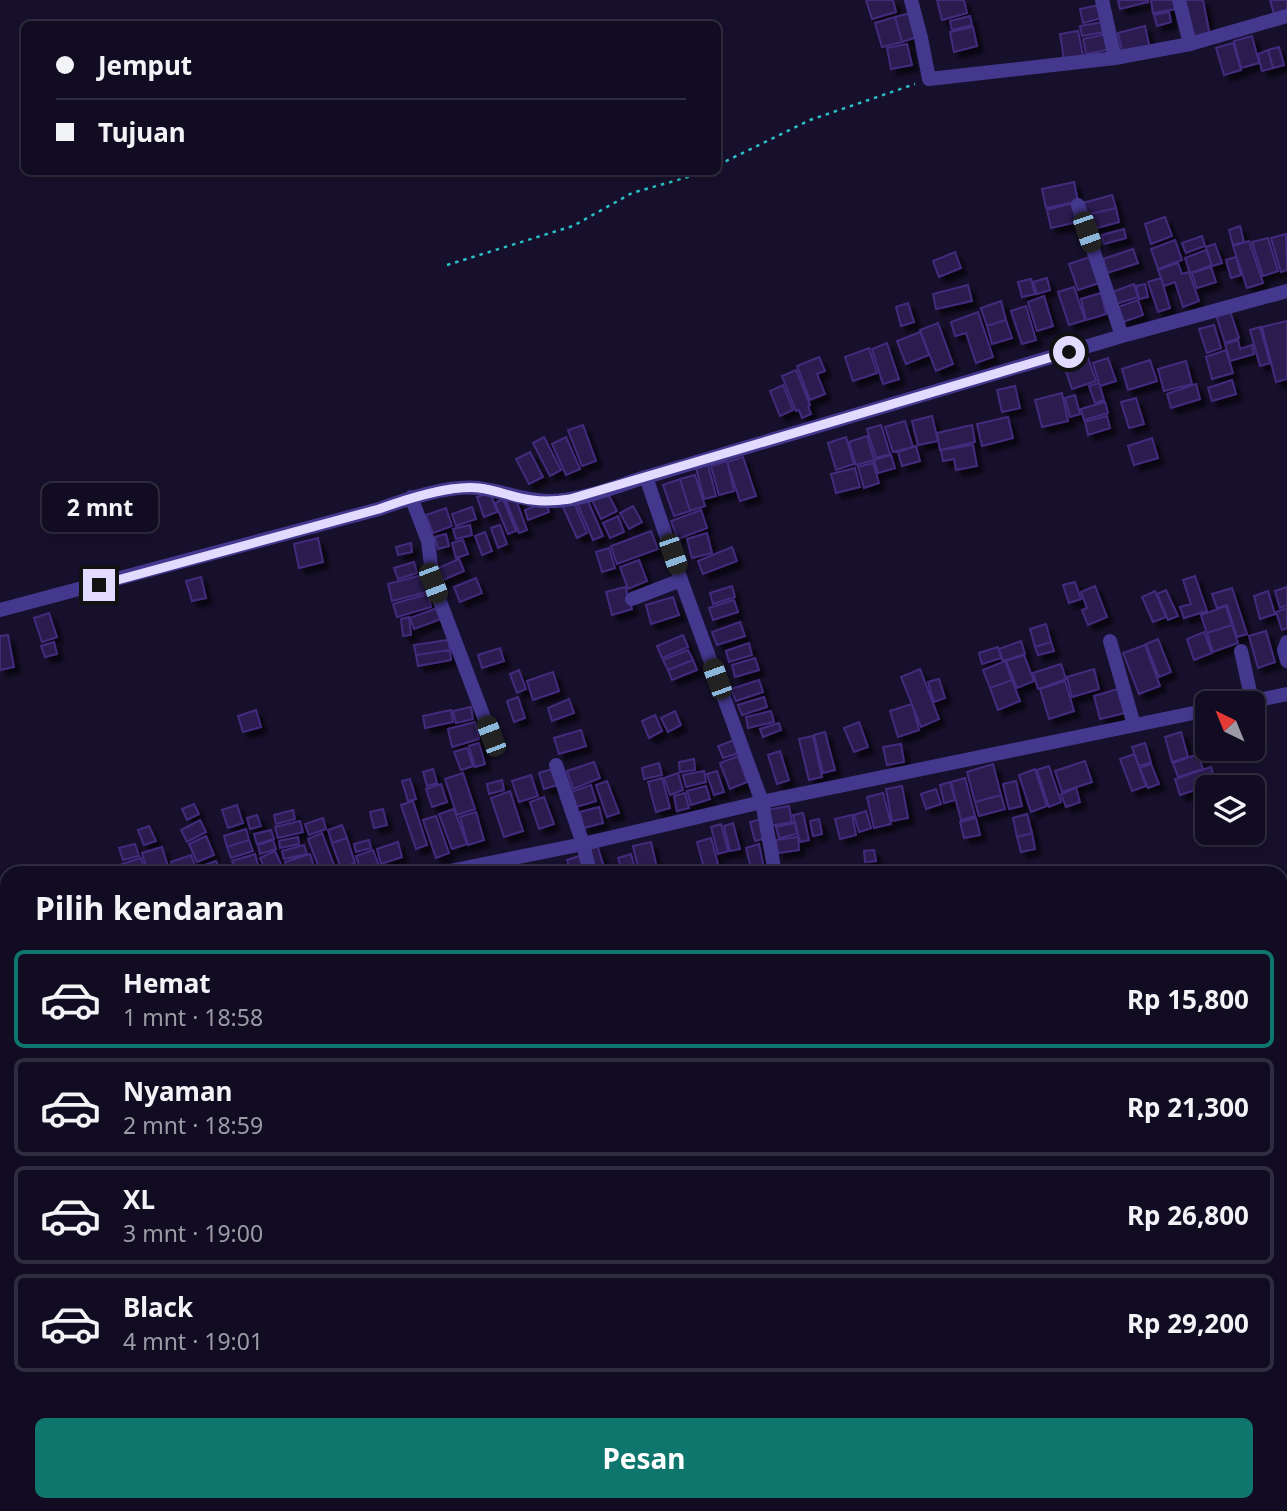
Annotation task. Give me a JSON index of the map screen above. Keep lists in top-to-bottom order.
{
  "north": "top left",
  "page": {
    "banner": ["Jemput", "Tujuan"],
    "bubble": "2 mnt",
    "heading": "Pilih kendaraan",
    "list": [
      {
        "name": "Hemat",
        "note": "1 mnt · 18:58",
        "value": "Rp 15,800"
      },
      {
        "name": "Nyaman",
        "note": "2 mnt · 18:59",
        "value": "Rp 21,300"
      },
      {
        "name": "XL",
        "note": "3 mnt · 19:00",
        "value": "Rp 26,800"
      },
      {
        "name": "Black",
        "note": "4 mnt · 19:01",
        "value": "Rp 29,200"
      }
    ],
    "buttons": "Pesan"
  }
}
